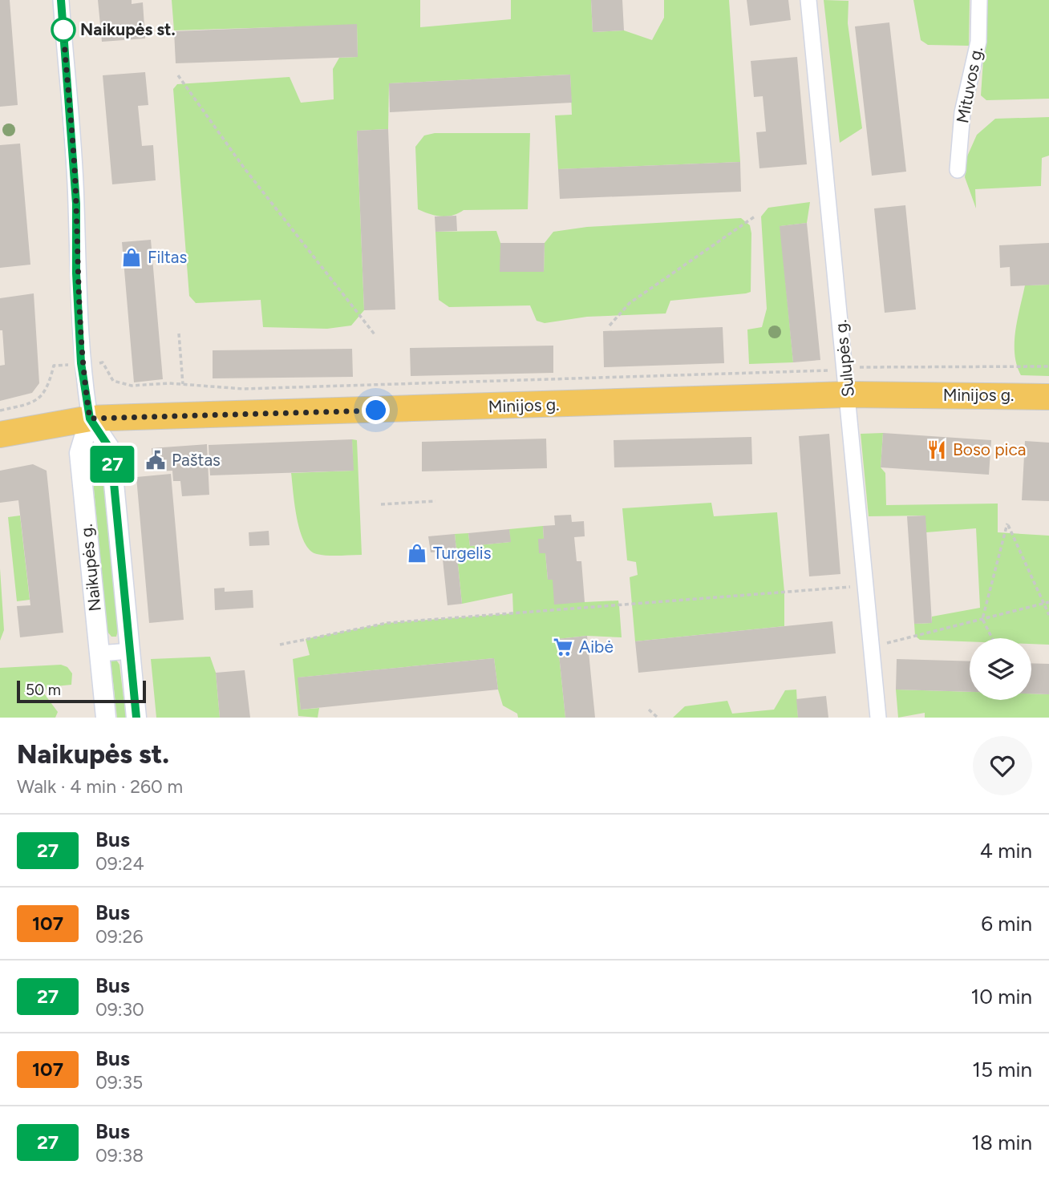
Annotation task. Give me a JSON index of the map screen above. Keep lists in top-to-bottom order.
{
  "streets": {
    "main road": ["Minijos g."],
    "street": ["Mituvos g.", "Sulupės g.", "Naikupės g."]
  },
  "crossings": [
    ["Sulupės g.", "Minijos g."],
    ["Minijos g.", "Naikupės g."]
  ],
  "places": {
    "other": ["Naikupės st."],
    "shop": ["Filtas", "Turgelis"],
    "restaurant": ["Boso pica"],
    "public building": ["Paštas"],
    "supermarket": ["Aibė"]
  },
  "lines": ["bus line 27"],
  "scale_bar": "50 m",
  "page": {
    "on_map": "27",
    "scale": "50 m",
    "heading": ["Naikupės st.", "Walk · 4 min · 260 m"],
    "list": [
      {
        "mark": "27",
        "name": "Bus",
        "note": "09:24",
        "value": "4 min"
      },
      {
        "mark": "107",
        "name": "Bus",
        "note": "09:26",
        "value": "6 min"
      },
      {
        "mark": "27",
        "name": "Bus",
        "note": "09:30",
        "value": "10 min"
      },
      {
        "mark": "107",
        "name": "Bus",
        "note": "09:35",
        "value": "15 min"
      },
      {
        "mark": "27",
        "name": "Bus",
        "note": "09:38",
        "value": "18 min"
      }
    ]
  }
}
